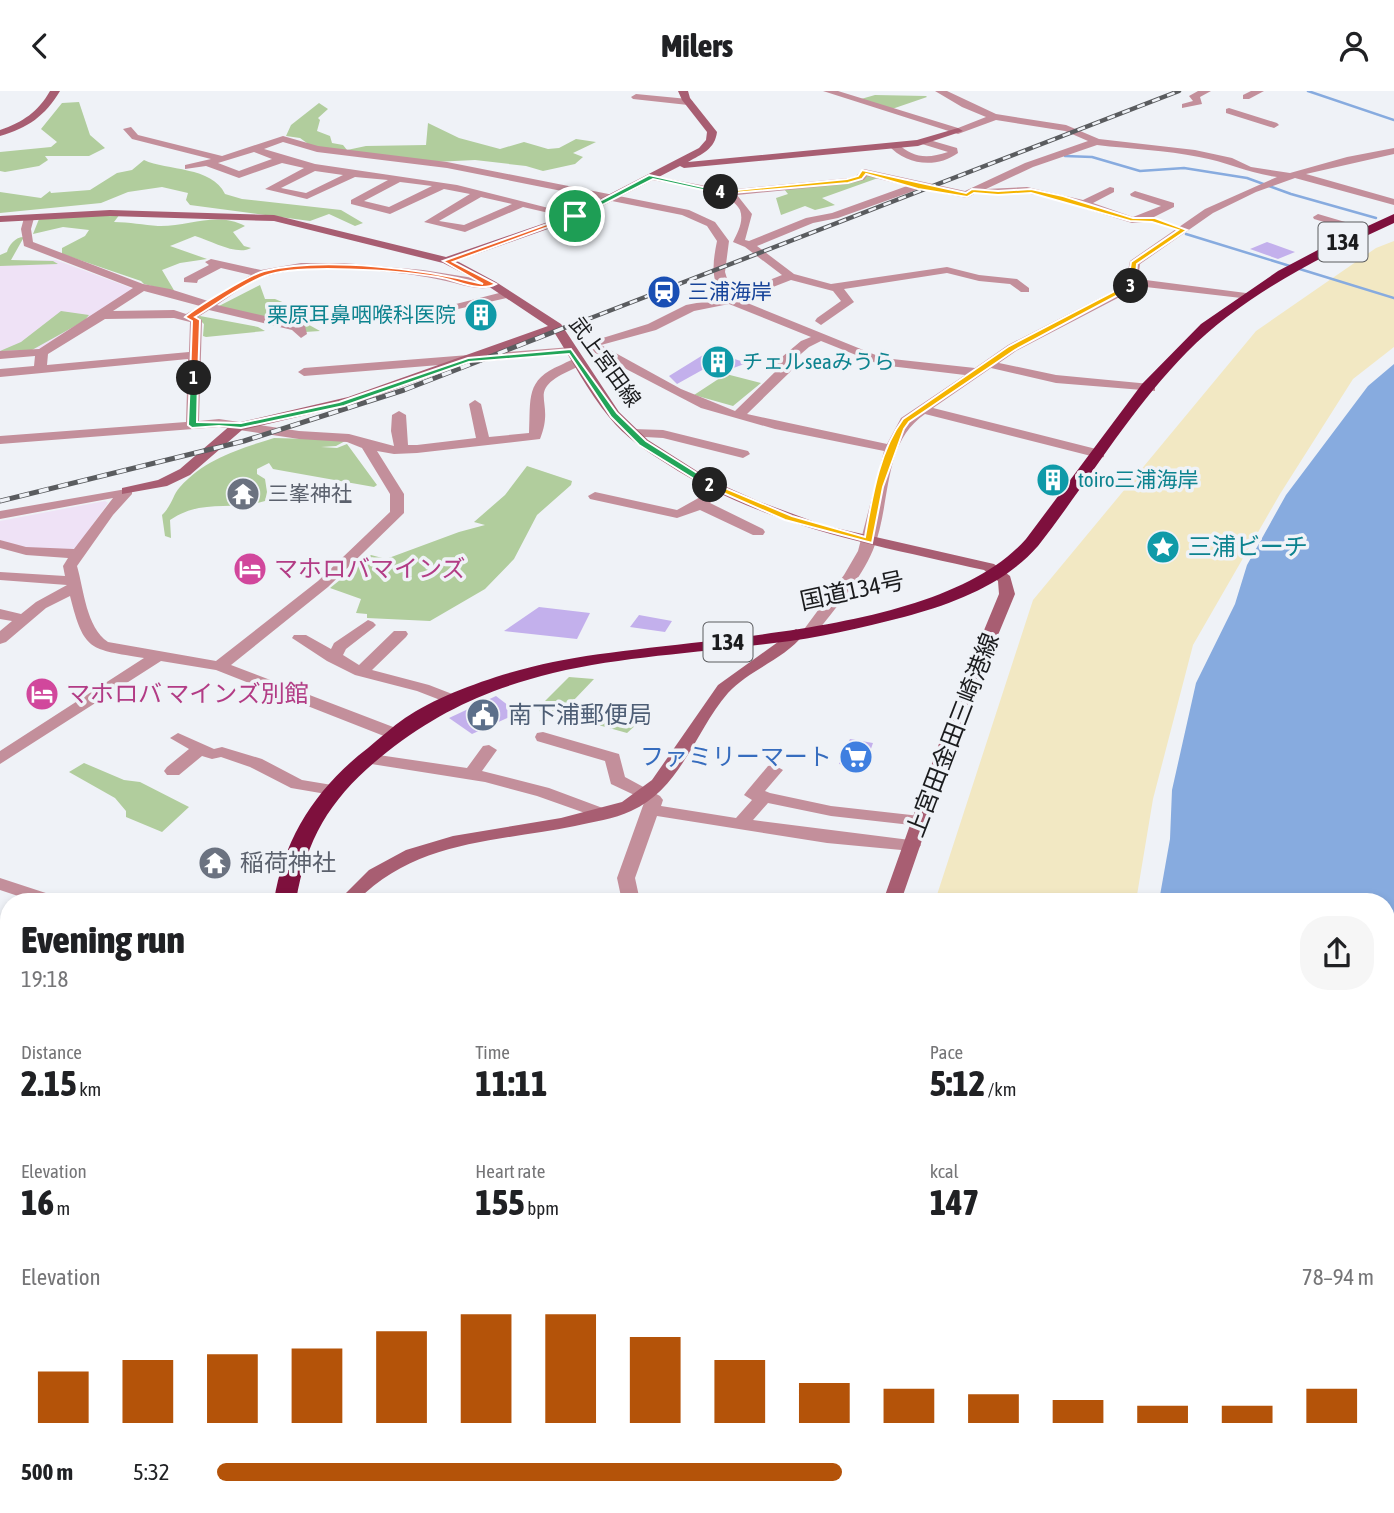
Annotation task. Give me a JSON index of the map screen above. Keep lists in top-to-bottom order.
{
  "streets": {
    "highway": ["134", "国道134号"],
    "street": ["武上宮田線", "上宮田金田三崎港線"]
  },
  "crossings": [
    ["武上宮田線", "国道134号"],
    ["武上宮田線", "上宮田金田三崎港線"],
    ["国道134号", "上宮田金田三崎港線"]
  ],
  "places": {
    "station": ["三浦海岸"],
    "building": ["栗原耳鼻咽喉科医院", "チェルseaみうら", "toiro三浦海岸"],
    "temple": ["三峯神社", "稲荷神社"],
    "place": ["三浦ビーチ"],
    "hotel": ["マホロバマインズ", "マホロバ マインズ別館"],
    "public building": ["南下浦郵便局"],
    "supermarket": ["ファミリーマート"]
  },
  "page": {
    "header": "Milers",
    "pins": [
      "4",
      "3",
      "1",
      "2"
    ],
    "heading": ["Evening run", "19:18"],
    "stats": [
      ["Distance", "2.15 km"],
      ["Time", "11:11"],
      ["Pace", "5:12 /km"],
      ["Elevation", "16 m"],
      ["Heart rate", "155 bpm"],
      ["kcal", "147"]
    ],
    "chart": ["Elevation", "78–94 m"],
    "list": [
      {
        "name": "500 m",
        "note": "5:32"
      }
    ]
  }
}
